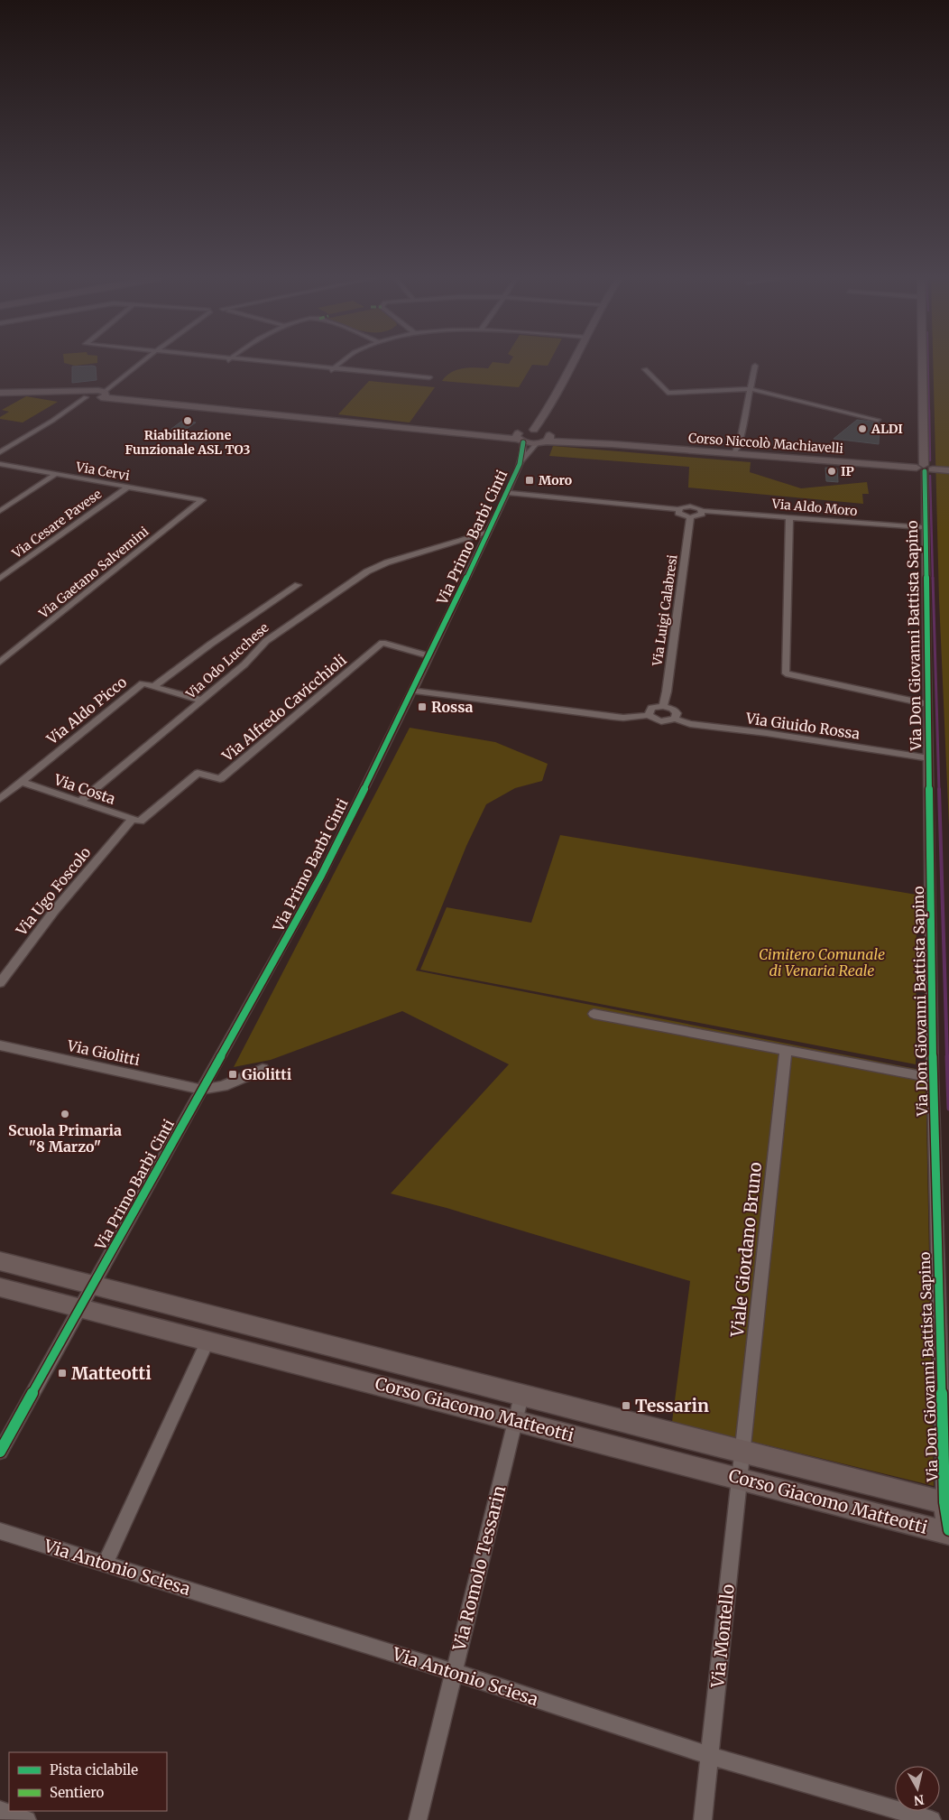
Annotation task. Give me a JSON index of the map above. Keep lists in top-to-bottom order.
{
  "streets": {
    "street": [
      "Corso Niccolò Machiavelli",
      "Via Cervi",
      "Via Aldo Moro",
      "Via Cesare Pavese",
      "Via Primo Barbi Cinti",
      "Via Gaetano Salvemini",
      "Via Luigi Calabresi",
      "Via Don Giovanni Battista Sapino",
      "Via Odo Lucchese",
      "Via Alfredo Cavicchioli",
      "Via Aldo Picco",
      "Via Giuido Rossa",
      "Via Costa",
      "Via Ugo Foscolo",
      "Via Giolitti",
      "Viale Giordano Bruno",
      "Corso Giacomo Matteotti",
      "Via Antonio Sciesa",
      "Via Romolo Tessarin",
      "Via Montello"
    ]
  },
  "crossings": [
    ["Corso Niccolò Machiavelli", "Via Primo Barbi Cinti"],
    ["Corso Niccolò Machiavelli", "Via Don Giovanni Battista Sapino"],
    ["Via Cervi", "Via Cesare Pavese"],
    ["Via Cervi", "Via Gaetano Salvemini"],
    ["Via Aldo Moro", "Via Don Giovanni Battista Sapino"],
    ["Via Primo Barbi Cinti", "Via Alfredo Cavicchioli"],
    ["Via Primo Barbi Cinti", "Via Giolitti"],
    ["Via Primo Barbi Cinti", "Corso Giacomo Matteotti"],
    ["Via Don Giovanni Battista Sapino", "Via Giuido Rossa"],
    ["Via Don Giovanni Battista Sapino", "Corso Giacomo Matteotti"],
    ["Via Odo Lucchese", "Via Aldo Picco"],
    ["Via Odo Lucchese", "Via Costa"],
    ["Via Alfredo Cavicchioli", "Via Costa"],
    ["Via Alfredo Cavicchioli", "Via Ugo Foscolo"],
    ["Via Aldo Picco", "Via Costa"],
    ["Via Costa", "Via Ugo Foscolo"],
    ["Viale Giordano Bruno", "Corso Giacomo Matteotti"],
    ["Viale Giordano Bruno", "Via Montello"],
    ["Corso Giacomo Matteotti", "Via Romolo Tessarin"],
    ["Corso Giacomo Matteotti", "Via Montello"],
    ["Via Antonio Sciesa", "Via Romolo Tessarin"],
    ["Via Antonio Sciesa", "Via Montello"]
  ],
  "parks": ["Cimitero Comunale di Venaria Reale"],
  "places": {
    "other": [
      "Riabilitazione Funzionale ASL TO3",
      "ALDI",
      "IP",
      "Scuola Primaria \"8 Marzo\""
    ],
    "transit": [
      "Moro",
      "Rossa",
      "Giolitti",
      "Matteotti",
      "Tessarin"
    ]
  },
  "legend": ["Pista ciclabile", "Sentiero"],
  "north": "bottom"
}
